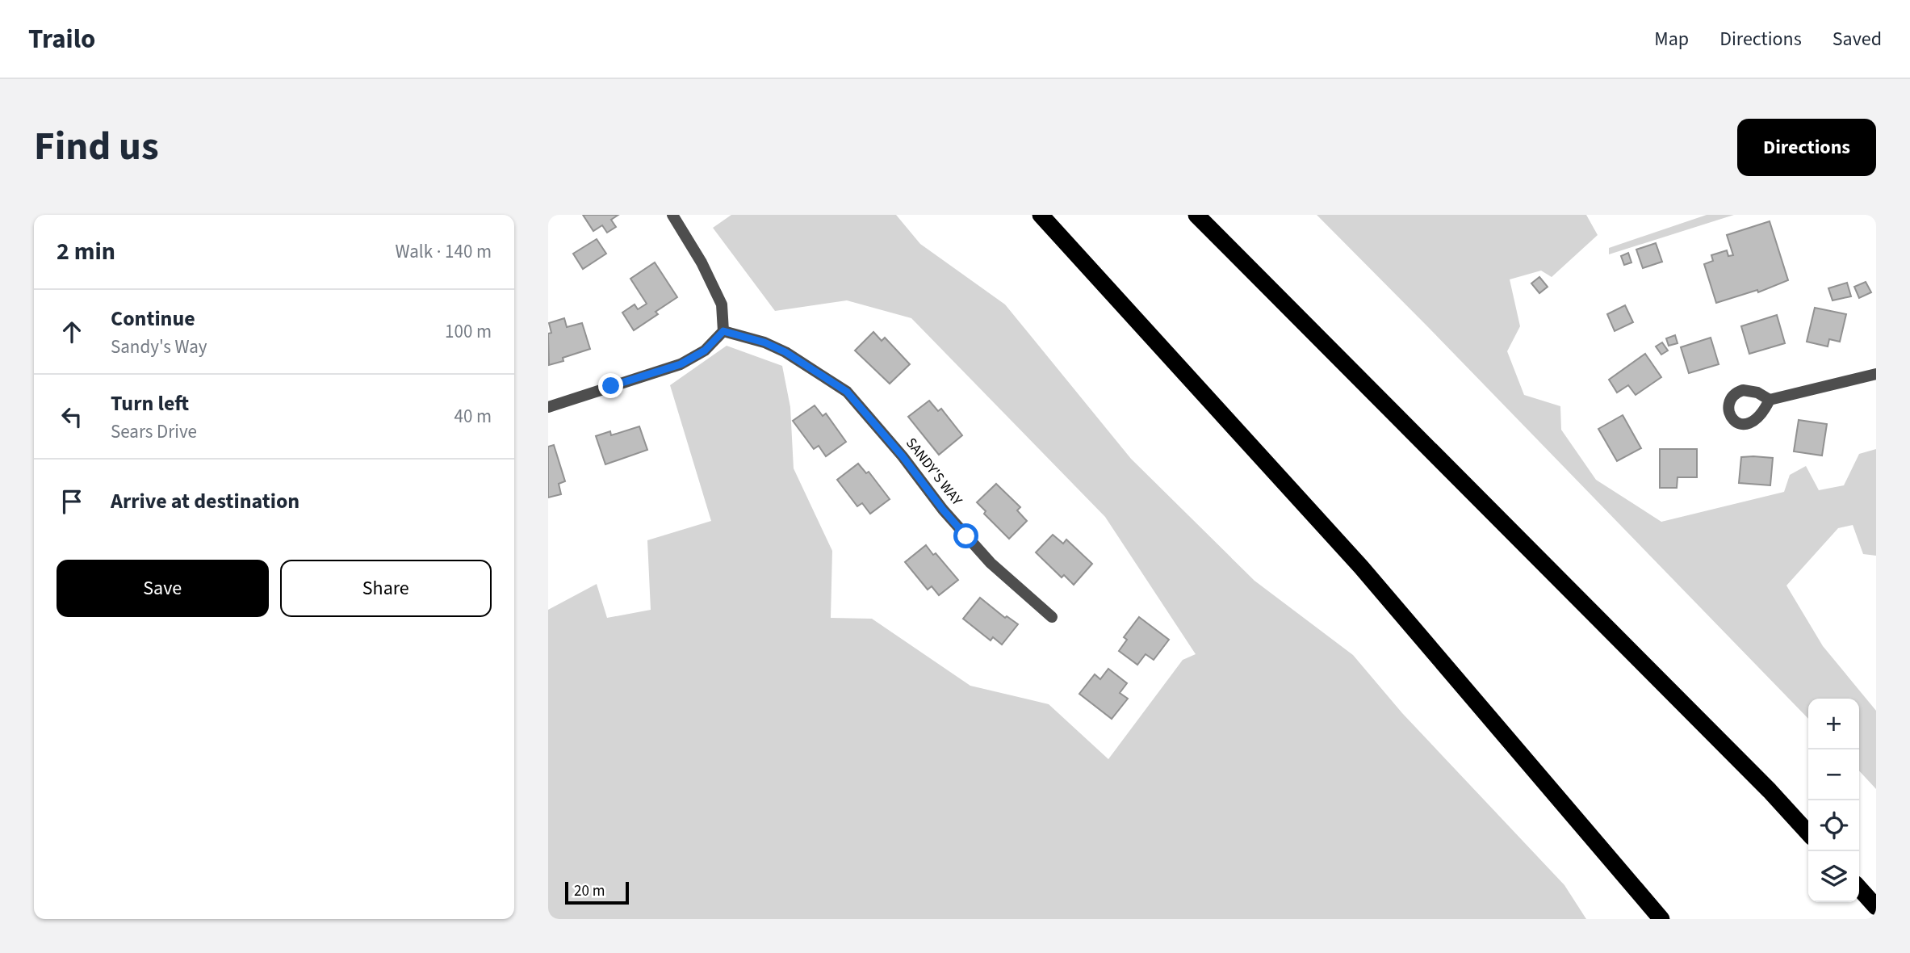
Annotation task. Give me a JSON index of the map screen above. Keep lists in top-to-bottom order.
{
  "streets": {
    "street": ["SANDY'S WAY"]
  },
  "scale_bar": "20 m",
  "page": {
    "header": "Trailo",
    "nav": ["Map", "Directions", "Saved"],
    "title": "Find us",
    "buttons": [
      "Directions",
      ["Save", "Share"]
    ],
    "heading": ["2 min", "Walk · 140 m"],
    "list": [
      ["Continue", "Sandy's Way", "100 m"],
      ["Turn left", "Sears Drive", "40 m"],
      "Arrive at destination"
    ],
    "map_buttons": ["+", "−"],
    "scale": "20 m"
  }
}
